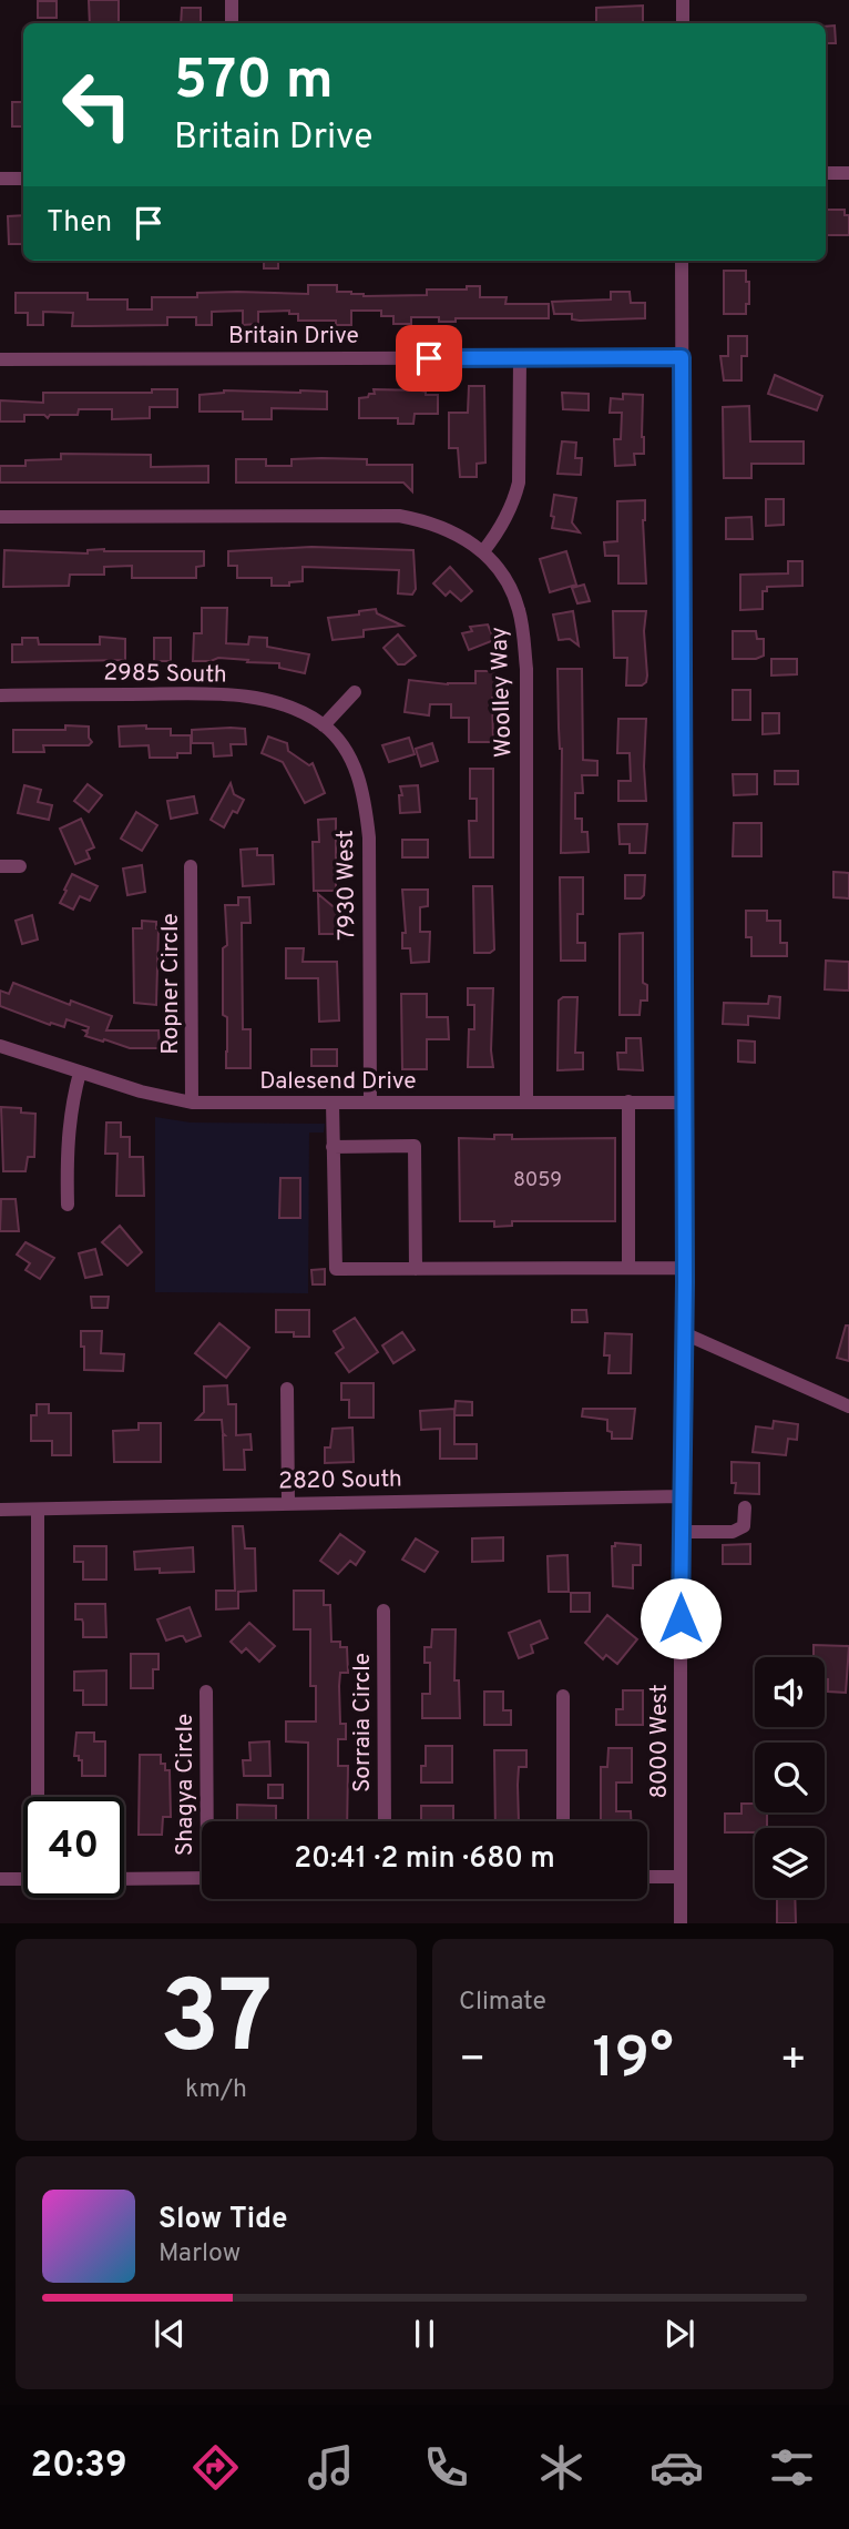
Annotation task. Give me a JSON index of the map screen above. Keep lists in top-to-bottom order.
{
  "streets": {
    "street": [
      "Britain Drive",
      "2985 South",
      "Woolley Way",
      "7930 West",
      "Ropner Circle",
      "Dalesend Drive",
      "2820 South",
      "Sorraia Circle",
      "8000 West",
      "Shagya Circle"
    ]
  },
  "crossings": [
    ["Britain Drive", "8000 West"],
    ["2985 South", "7930 West"],
    ["Woolley Way", "Dalesend Drive"],
    ["7930 West", "Dalesend Drive"],
    ["Ropner Circle", "Dalesend Drive"],
    ["Dalesend Drive", "8000 West"],
    ["2820 South", "8000 West"]
  ],
  "house_numbers": ["8059"],
  "page": {
    "turn": ["570 m", "Britain Drive"],
    "then": "Then",
    "limit": "40",
    "trip": "20:41 · 2 min · 680 m",
    "tile": [
      ["37", "km/h"],
      "Climate"
    ],
    "heat": ["−", "19°", "+"],
    "song": ["Slow Tide", "Marlow"],
    "tabs": "20:39"
  }
}
